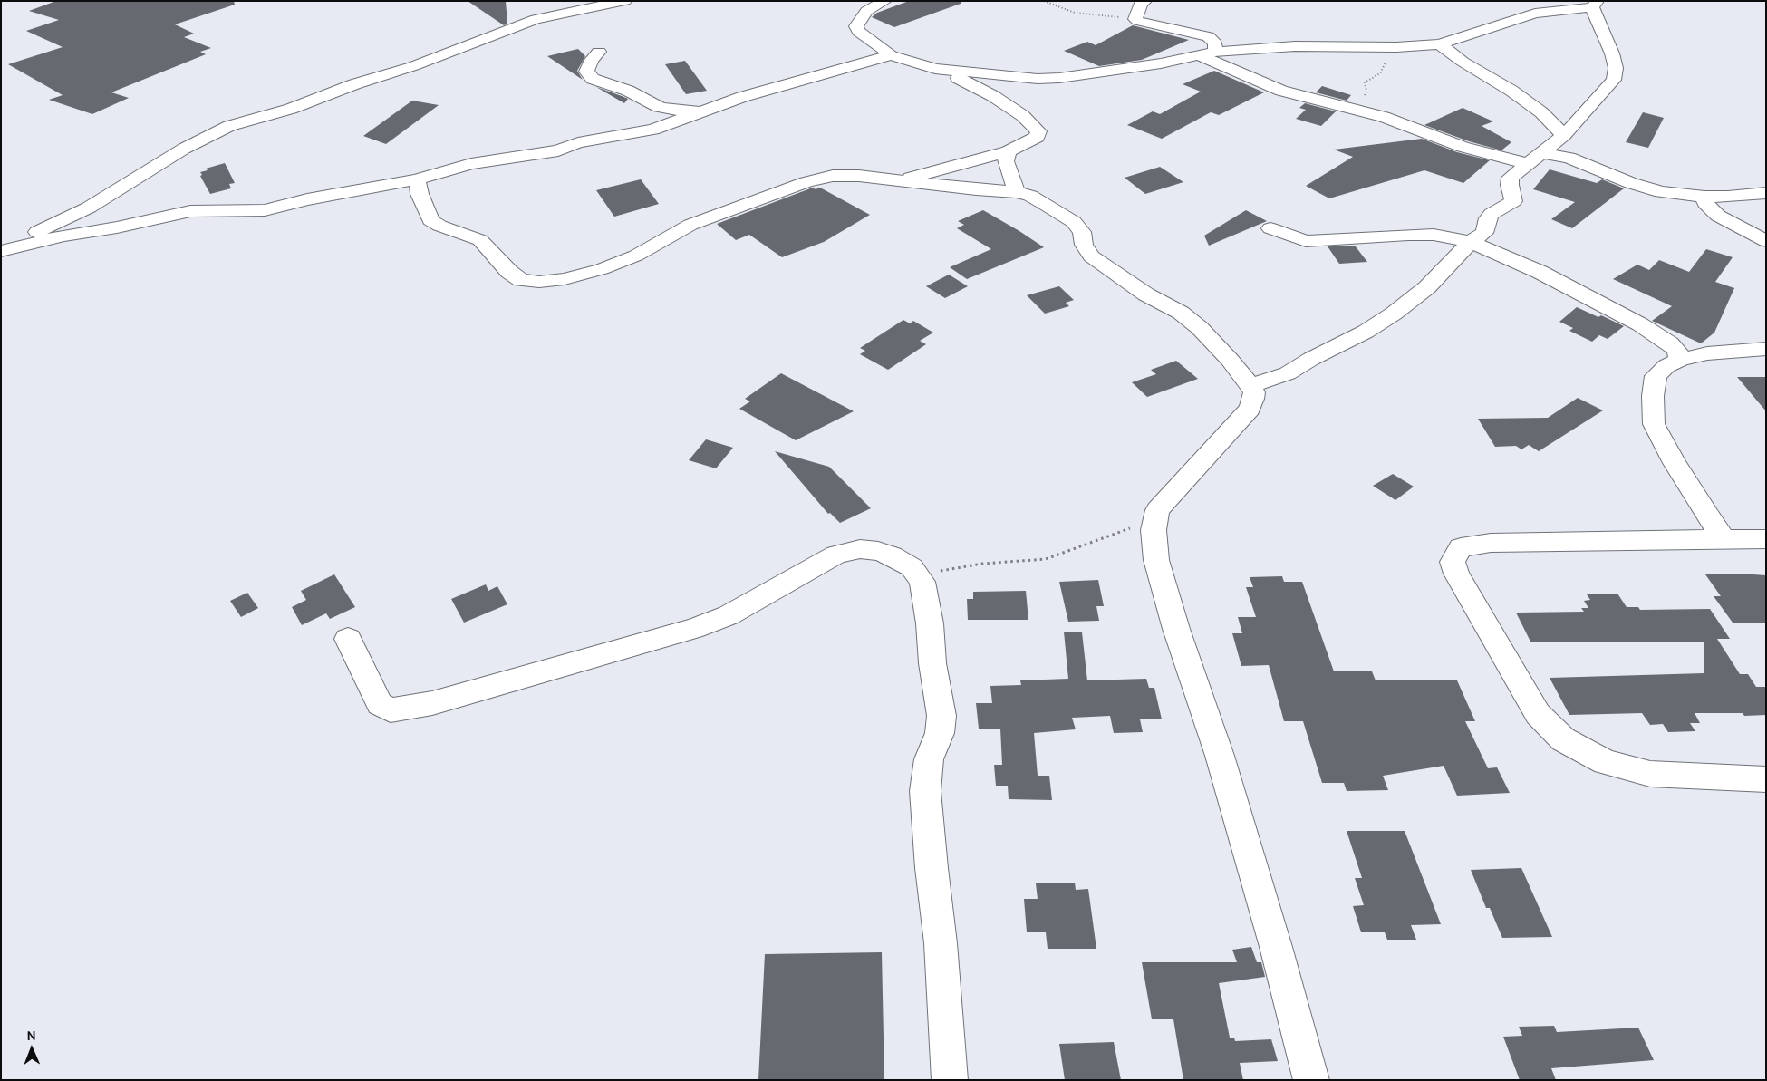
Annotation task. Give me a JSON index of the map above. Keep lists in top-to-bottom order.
{
  "north": "top"
}
